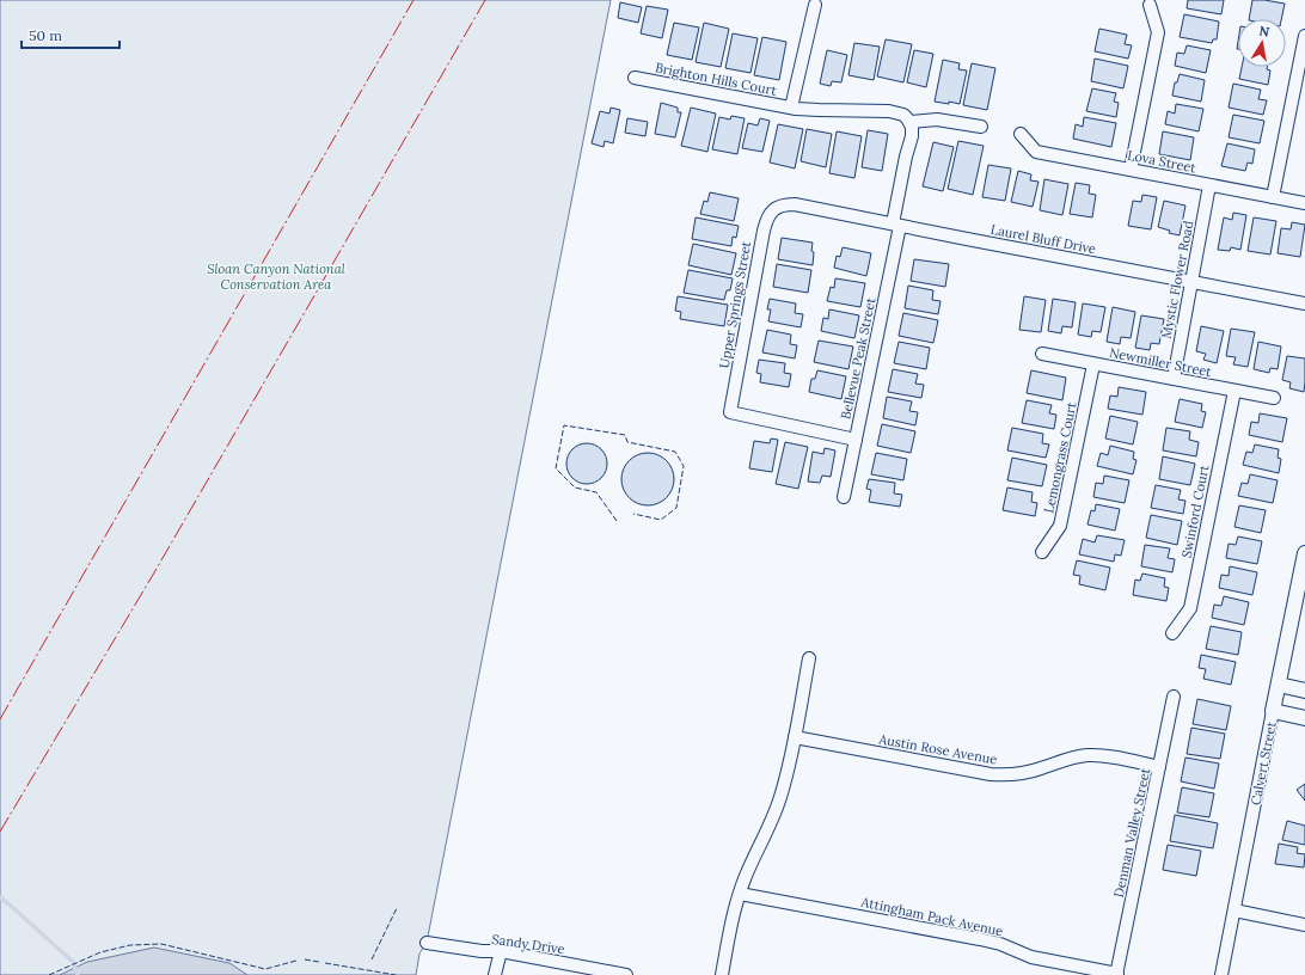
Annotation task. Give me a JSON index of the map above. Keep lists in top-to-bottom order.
{
  "streets": {
    "street": [
      "Brighton Hills Court",
      "Lova Street",
      "Laurel Bluff Drive",
      "Mystic Flower Road",
      "Upper Springs Street",
      "Bellevue Peak Street",
      "Newmiller Street",
      "Lemongrass Court",
      "Swinford Court",
      "Austin Rose Avenue",
      "Calvert Street",
      "Denman Valley Street",
      "Attingham Pack Avenue",
      "Sandy Drive"
    ]
  },
  "crossings": [
    ["Brighton Hills Court", "Bellevue Peak Street"],
    ["Lova Street", "Mystic Flower Road"],
    ["Laurel Bluff Drive", "Mystic Flower Road"],
    ["Laurel Bluff Drive", "Upper Springs Street"],
    ["Laurel Bluff Drive", "Bellevue Peak Street"],
    ["Mystic Flower Road", "Newmiller Street"],
    ["Upper Springs Street", "Bellevue Peak Street"],
    ["Newmiller Street", "Lemongrass Court"],
    ["Newmiller Street", "Swinford Court"],
    ["Austin Rose Avenue", "Denman Valley Street"],
    ["Denman Valley Street", "Attingham Pack Avenue"]
  ],
  "parks": ["Sloan Canyon National Conservation Area"],
  "scale_bar": "50 m",
  "north": "top"
}
